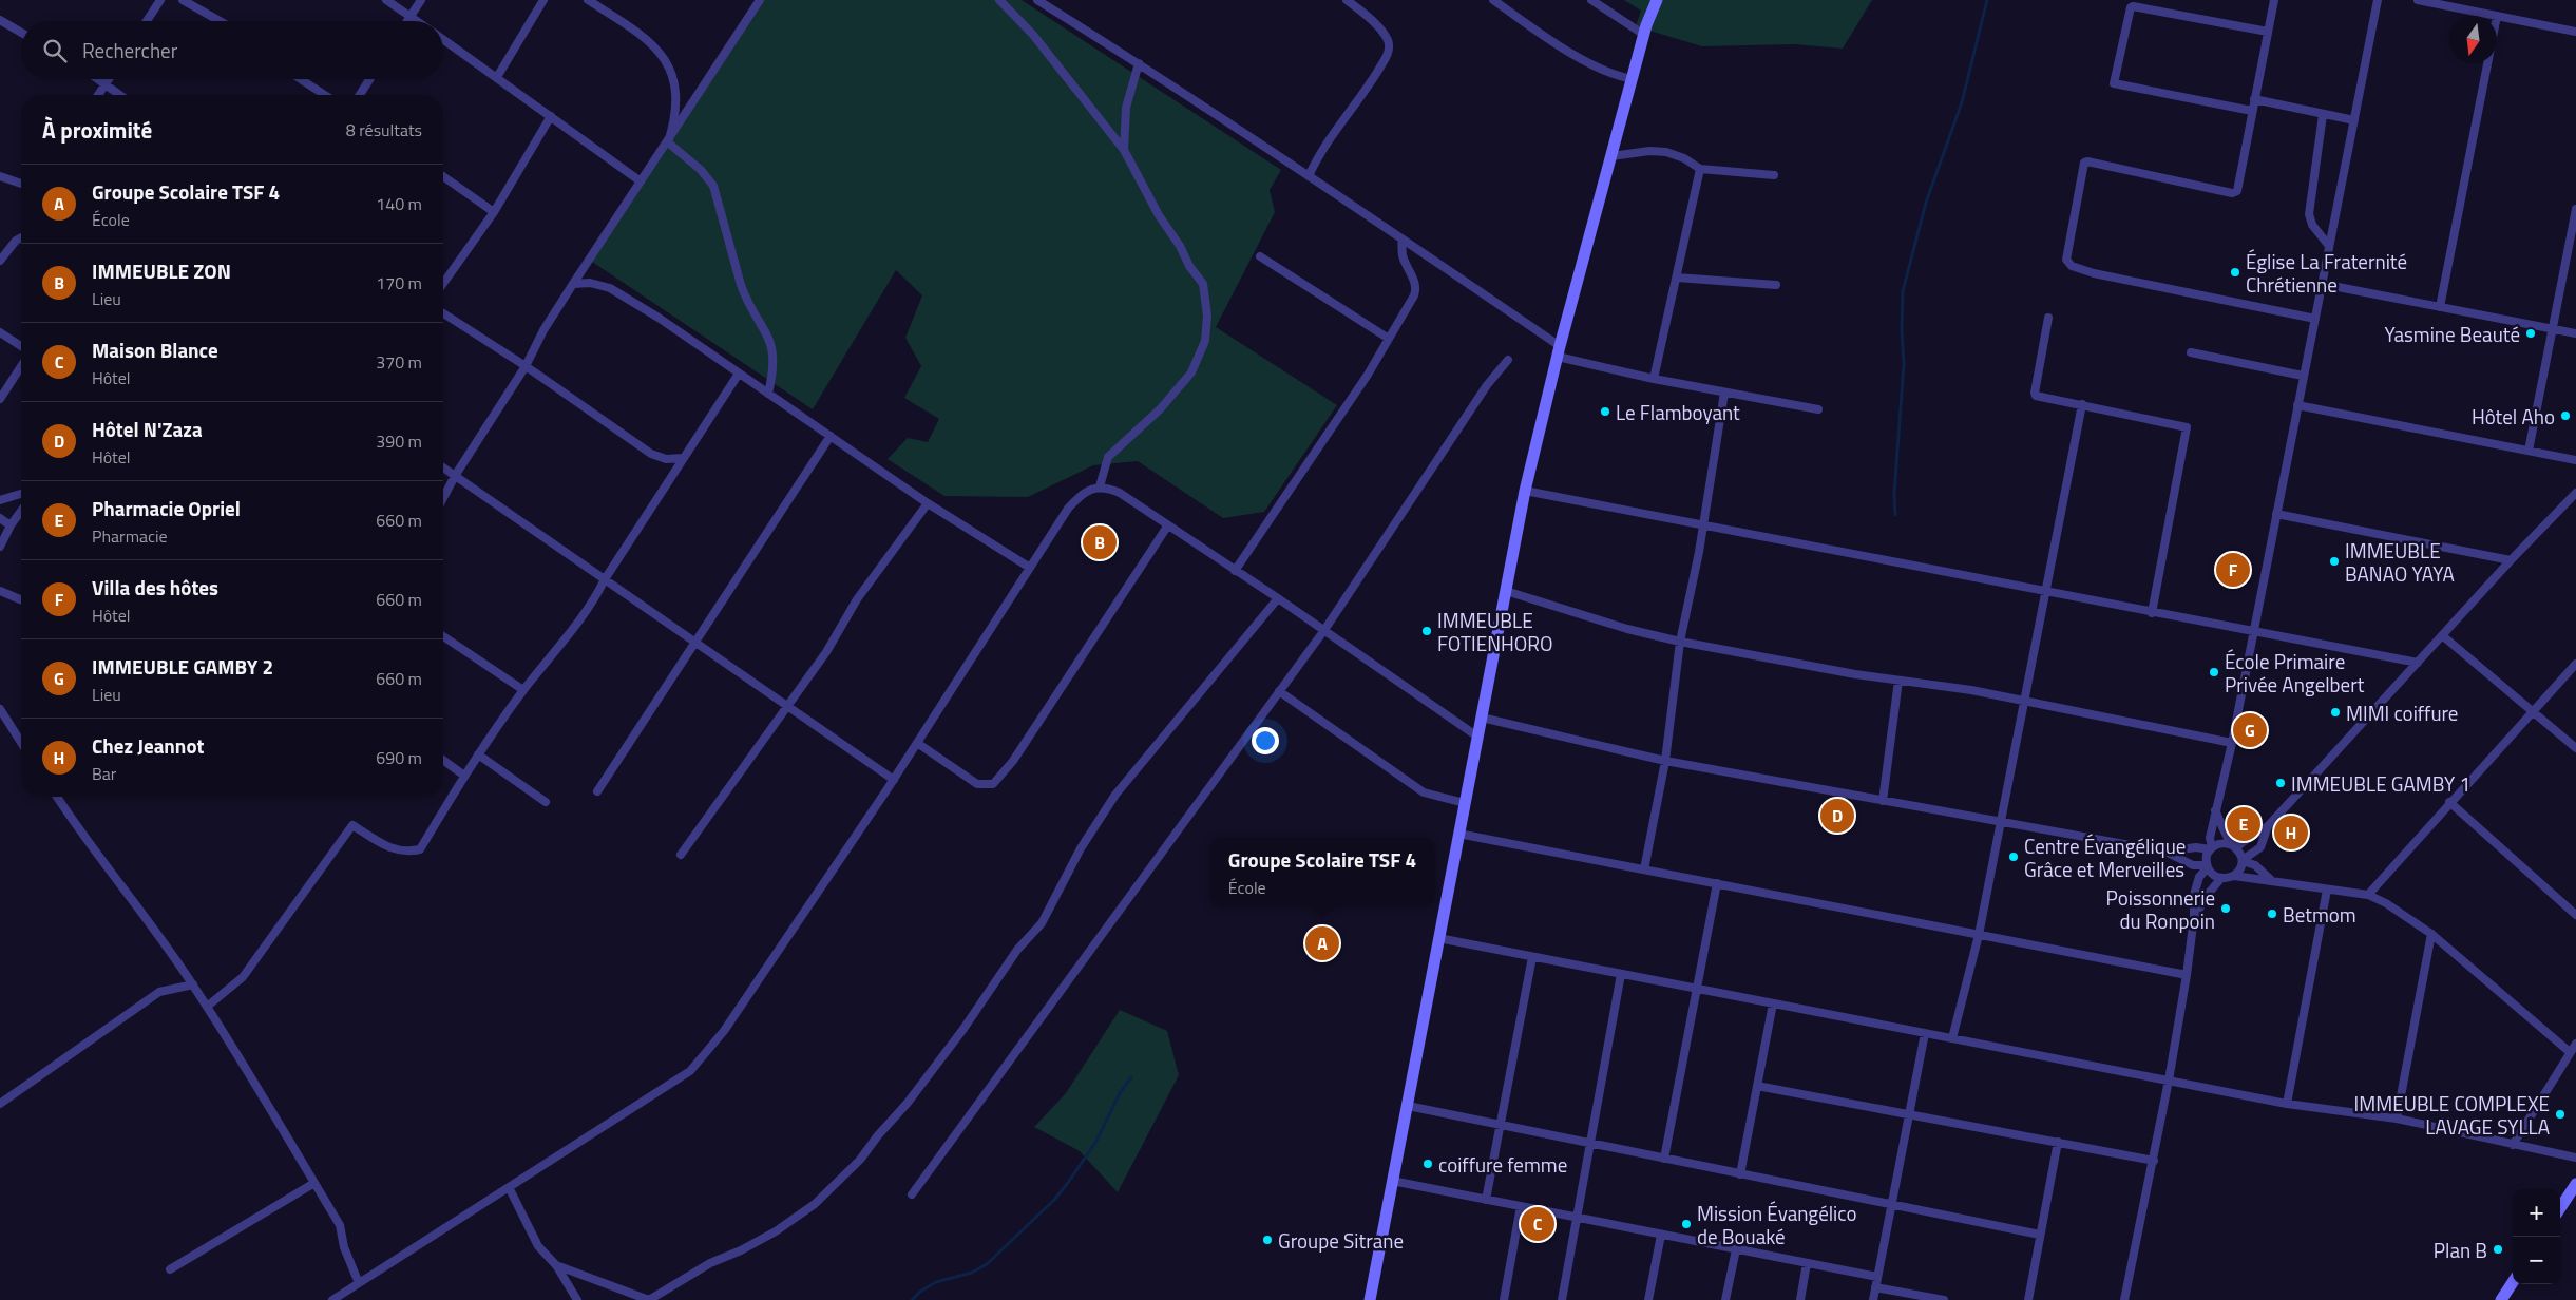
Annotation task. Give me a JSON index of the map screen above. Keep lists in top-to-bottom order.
{
  "places": [
    "Église La Fraternité Chrétienne",
    "Yasmine Beauté",
    "Le Flamboyant",
    "Hôtel Aho",
    "IMMEUBLE BANAO YAYA",
    "IMMEUBLE FOTIENHORO",
    "École Primaire Privée Angelbert",
    "MIMI coiffure",
    "IMMEUBLE GAMBY 1",
    "Centre Évangélique Grâce et Merveilles",
    "Poissonnerie du Ronpoin",
    "Betmom",
    "IMMEUBLE COMPLEXE LAVAGE SYLLA",
    "coiffure femme",
    "Mission Évangélico de Bouaké",
    "Groupe Sitrane",
    "Plan B"
  ],
  "north": "bottom",
  "page": {
    "search": "Rechercher",
    "heading": ["À proximité", "8 résultats"],
    "list": [
      {
        "mark": "A",
        "name": "Groupe Scolaire TSF 4",
        "note": "École",
        "value": "140 m"
      },
      {
        "mark": "B",
        "name": "IMMEUBLE ZON",
        "note": "Lieu",
        "value": "170 m"
      },
      {
        "mark": "C",
        "name": "Maison Blance",
        "note": "Hôtel",
        "value": "370 m"
      },
      {
        "mark": "D",
        "name": "Hôtel N'Zaza",
        "note": "Hôtel",
        "value": "390 m"
      },
      {
        "mark": "E",
        "name": "Pharmacie Opriel",
        "note": "Pharmacie",
        "value": "660 m"
      },
      {
        "mark": "F",
        "name": "Villa des hôtes",
        "note": "Hôtel",
        "value": "660 m"
      },
      {
        "mark": "G",
        "name": "IMMEUBLE GAMBY 2",
        "note": "Lieu",
        "value": "660 m"
      },
      {
        "mark": "H",
        "name": "Chez Jeannot",
        "note": "Bar",
        "value": "690 m"
      }
    ],
    "pins": [
      "B",
      "F",
      "G",
      "D",
      "E",
      "H",
      "A",
      "C"
    ],
    "popup": ["Groupe Scolaire TSF 4", "École"],
    "map_buttons": ["+", "−"]
  }
}
